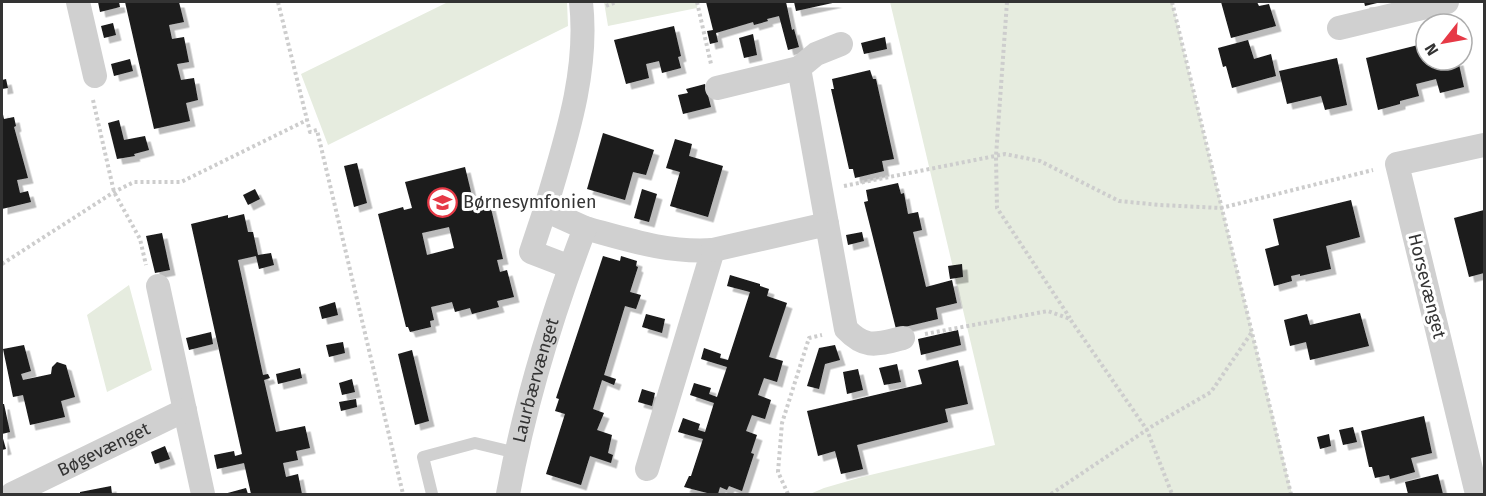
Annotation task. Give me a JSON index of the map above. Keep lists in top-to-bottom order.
{
  "streets": {
    "street": ["Horsevænget", "Laurbærvænget", "Bøgevænget"]
  },
  "places": {
    "school or university": ["Børnesymfonien"]
  },
  "north": "bottom left"
}
